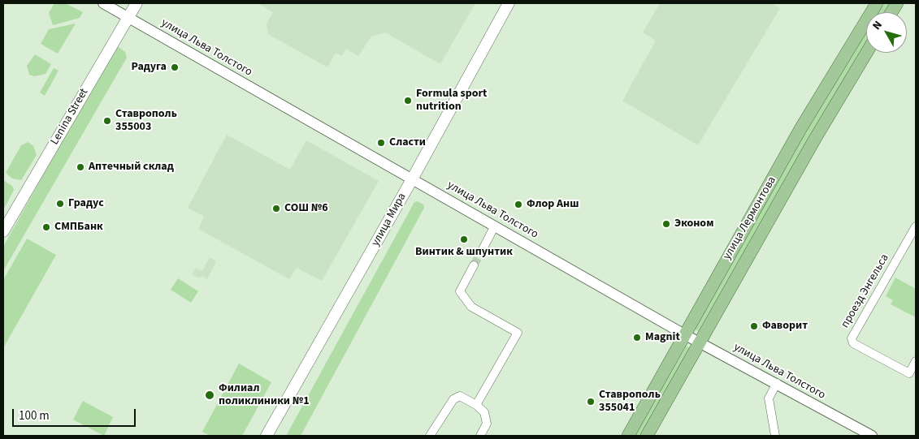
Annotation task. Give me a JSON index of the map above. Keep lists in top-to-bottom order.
{
  "streets": {
    "main road": ["Lenina Street", "улица Лермонтова", "улица Мира"],
    "street": ["улица Льва Толстого", "проезд Энгельса"]
  },
  "crossings": [
    ["улица Льва Толстого", "Lenina Street"],
    ["улица Льва Толстого", "улица Лермонтова"],
    ["улица Льва Толстого", "улица Мира"]
  ],
  "places": [
    "Радуга",
    "Formula sport nutrition",
    "Ставрополь 355003",
    "Сласти",
    "Аптечный склад",
    "Градус",
    "Флор Анш",
    "СОШ №6",
    "Эконом",
    "СМПБанк",
    "Винтик & шпунтик",
    "Фаворит",
    "Magnit",
    "Филиал поликлиники №1",
    "Ставрополь 355041"
  ],
  "scale_bar": "100 m",
  "north": "top left"
}
